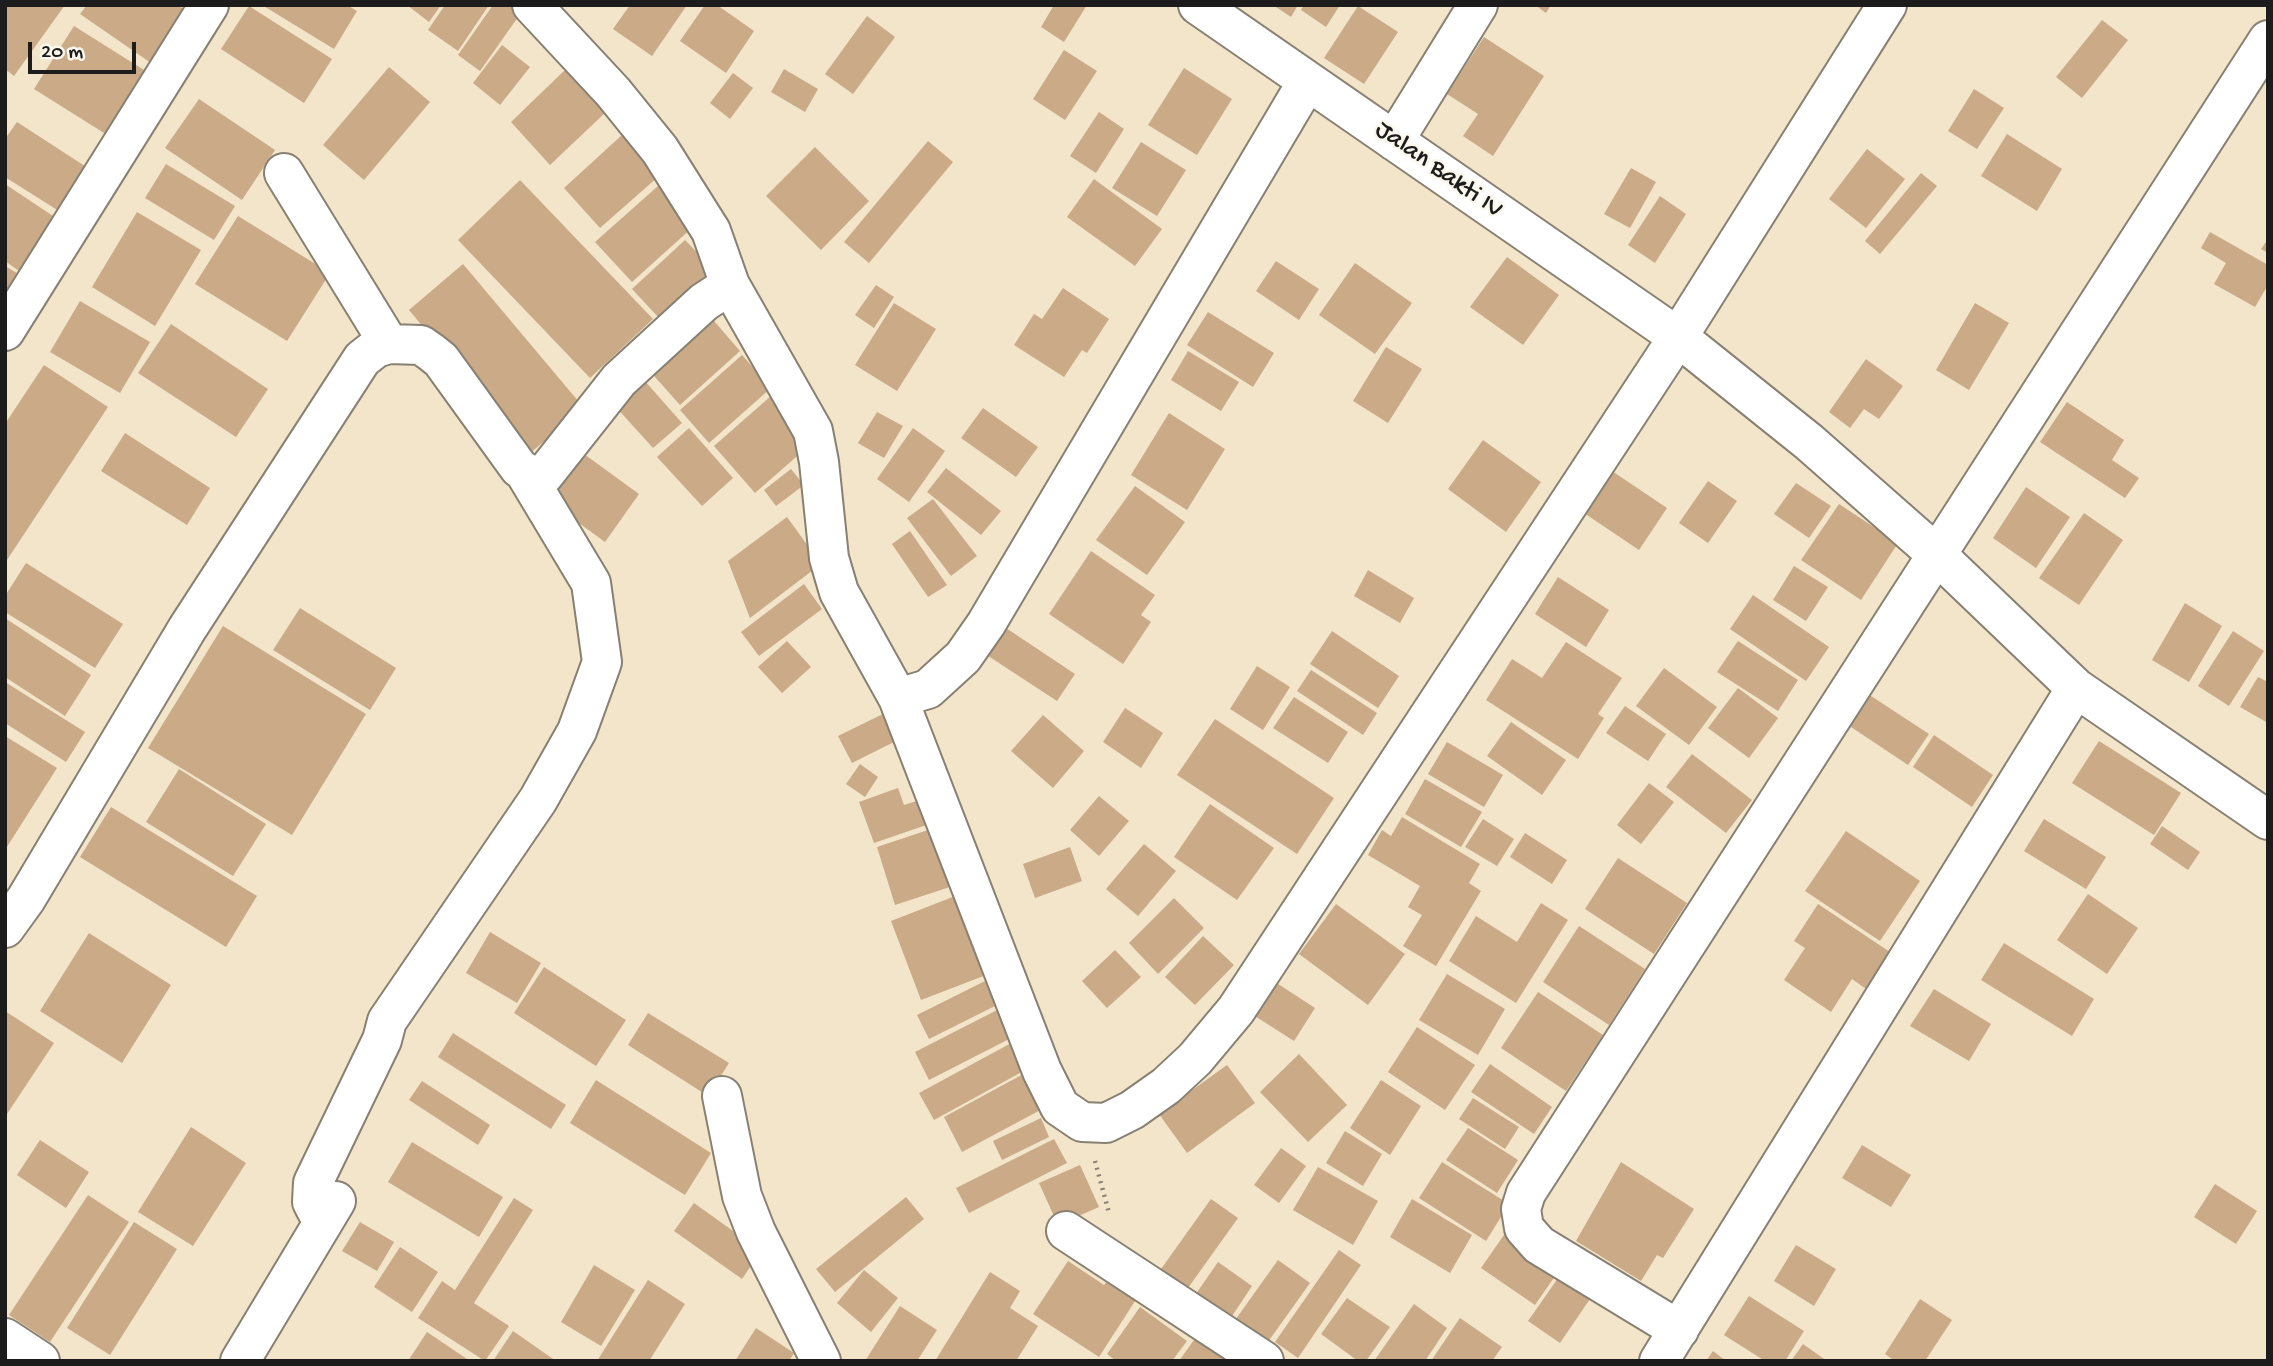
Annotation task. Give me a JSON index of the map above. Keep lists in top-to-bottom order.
{
  "streets": {
    "street": ["Jalan Bakti IV"]
  },
  "scale_bar": "20 m"
}
